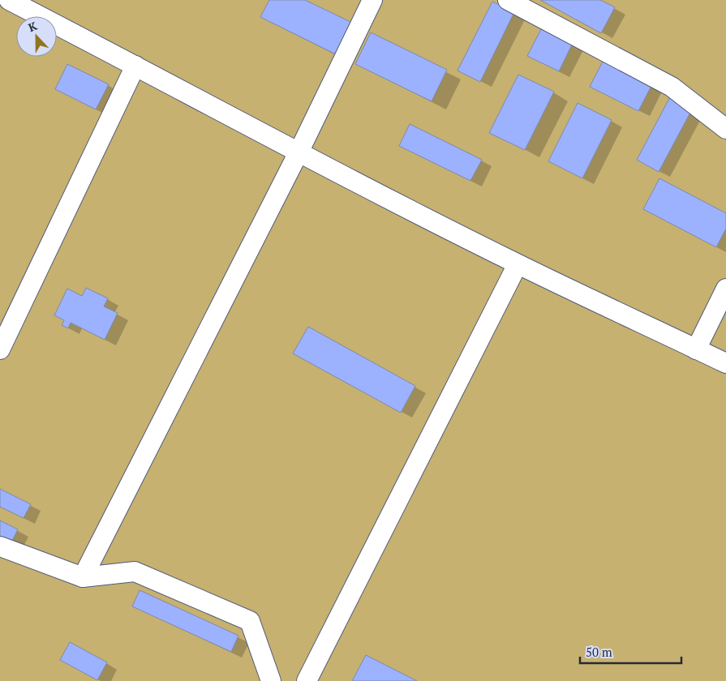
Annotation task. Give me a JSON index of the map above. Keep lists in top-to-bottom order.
{
  "scale_bar": "50 m",
  "north": "top"
}
